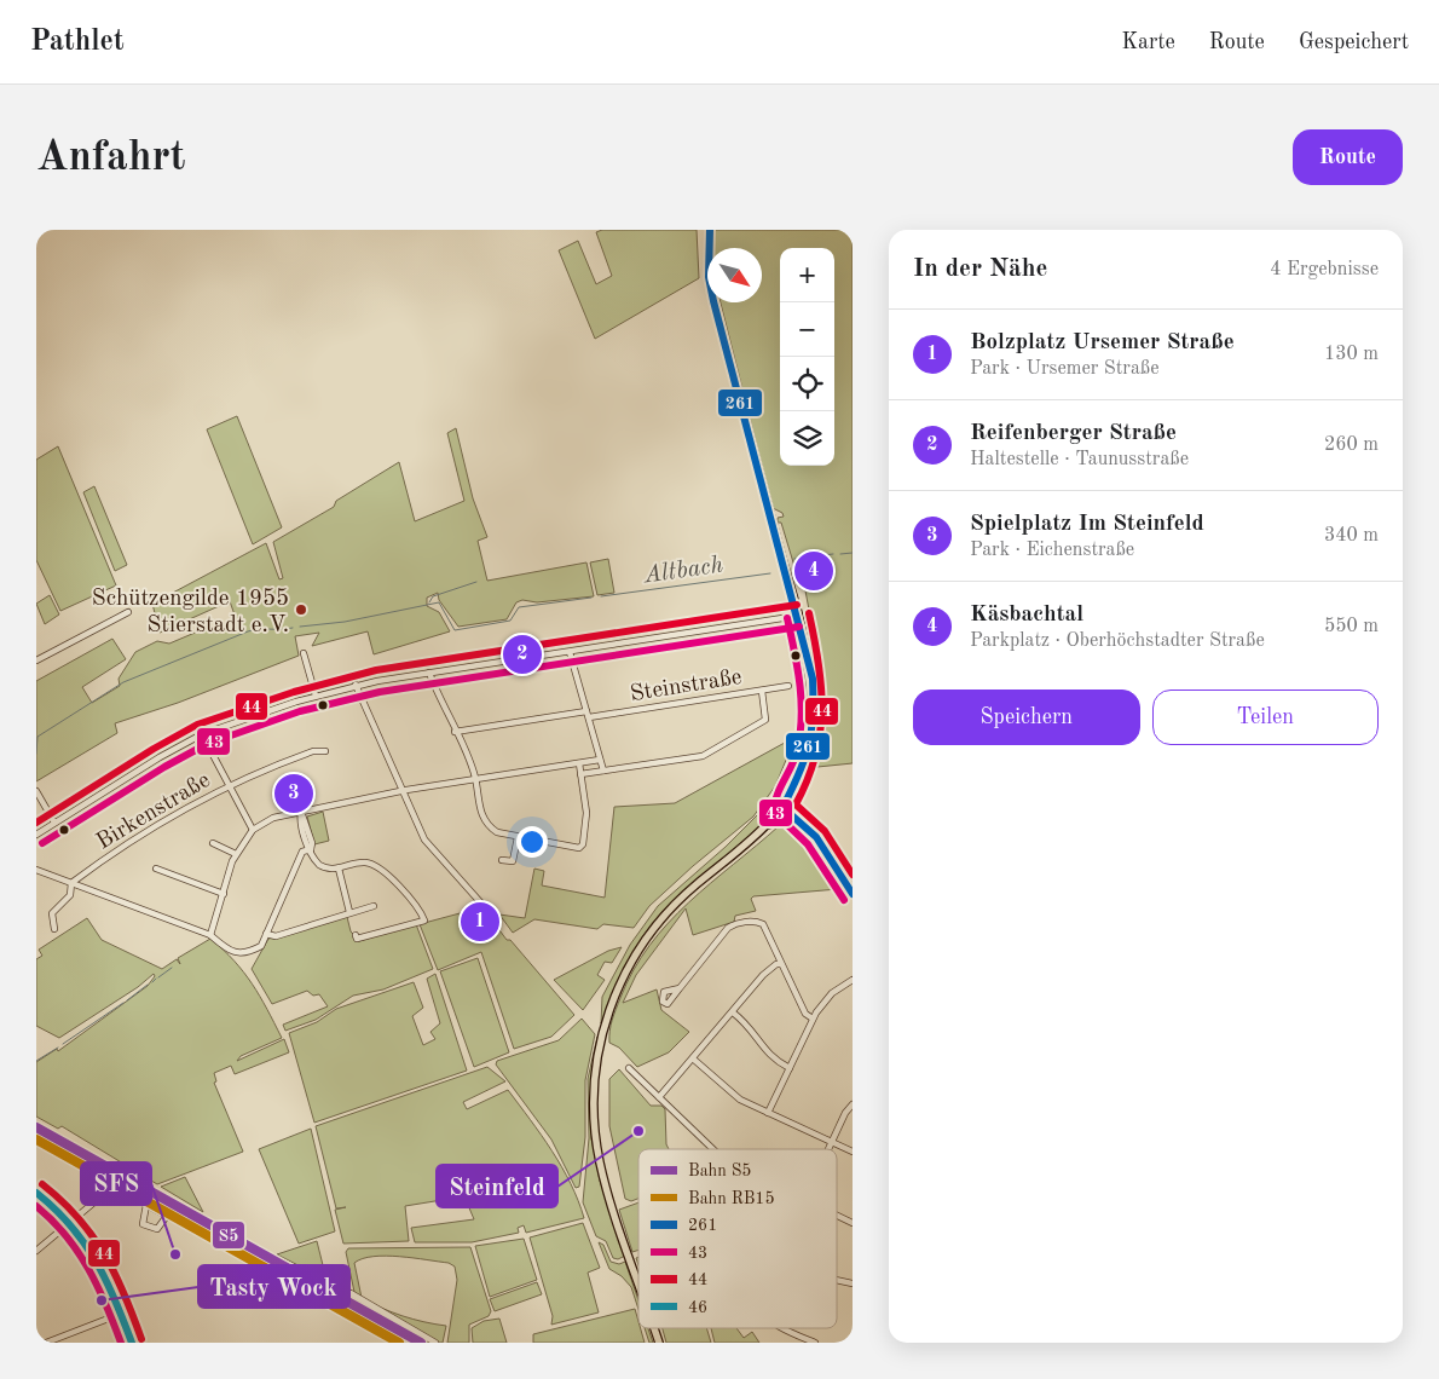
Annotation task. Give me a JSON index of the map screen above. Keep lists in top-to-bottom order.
{
  "streets": {
    "street": ["Steinstraße", "Birkenstraße"]
  },
  "water": ["Altbach"],
  "places": [
    "Schützengilde 1955 Stierstadt e.V.",
    "Steinfeld",
    "SFS",
    "Tasty Wock"
  ],
  "lines": [
    "transit line 261",
    "transit line 44",
    "transit line 43",
    "rail line S5",
    "rail line RB15",
    "transit line 46"
  ],
  "legend": [
    "Bahn S5",
    "Bahn RB15",
    "261",
    "43",
    "44",
    "46"
  ],
  "north": "bottom right",
  "page": {
    "header": "Pathlet",
    "nav": ["Karte", "Route", "Gespeichert"],
    "buttons": [
      "Route",
      ["Speichern", "Teilen"]
    ],
    "title": "Anfahrt",
    "heading": ["In der Nähe", "4 Ergebnisse"],
    "map_buttons": ["+", "−"],
    "list": [
      {
        "mark": "1",
        "name": "Bolzplatz Ursemer Straße",
        "note": "Park · Ursemer Straße",
        "value": "130 m"
      },
      {
        "mark": "2",
        "name": "Reifenberger Straße",
        "note": "Haltestelle · Taunusstraße",
        "value": "260 m"
      },
      {
        "mark": "3",
        "name": "Spielplatz Im Steinfeld",
        "note": "Park · Eichenstraße",
        "value": "340 m"
      },
      {
        "mark": "4",
        "name": "Käsbachtal",
        "note": "Parkplatz · Oberhöchstadter Straße",
        "value": "550 m"
      }
    ],
    "pins": [
      "4",
      "2",
      "3",
      "1"
    ]
  }
}
